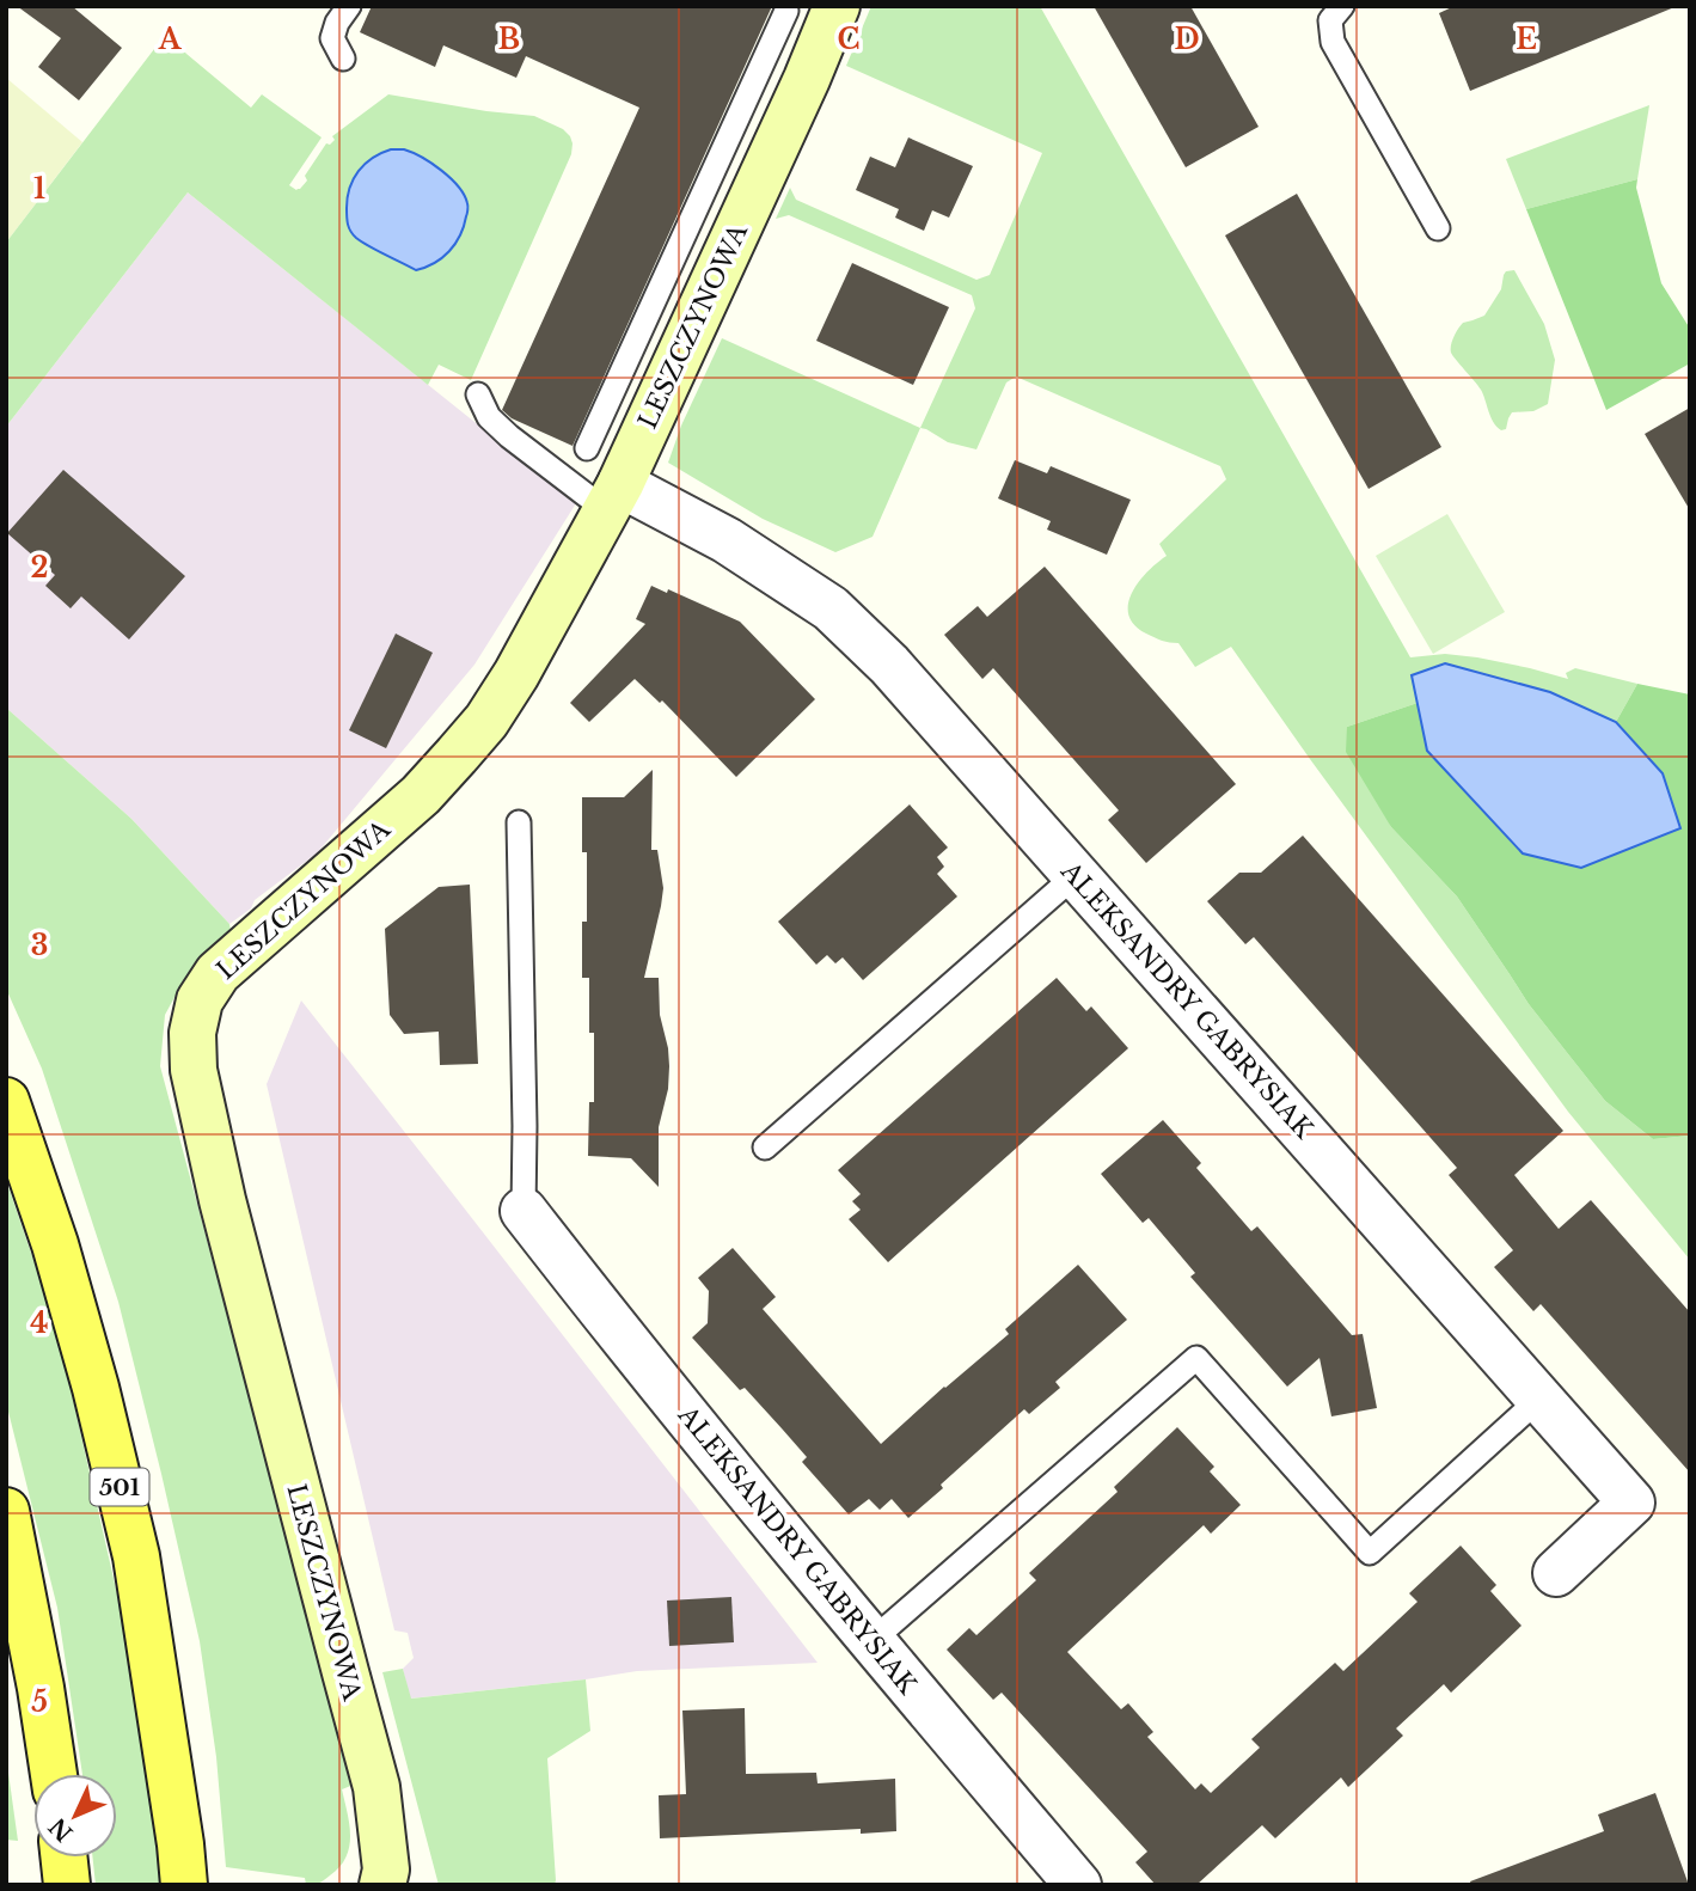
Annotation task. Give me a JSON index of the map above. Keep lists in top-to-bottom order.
{
  "streets": {
    "main road": ["501"],
    "street": ["LESZCZYNOWA", "ALEKSANDRY GABRYSIAK"]
  },
  "crossings": [
    ["LESZCZYNOWA", "ALEKSANDRY GABRYSIAK"]
  ],
  "north": "bottom left",
  "grid": {
    "columns": [
      "A",
      "B",
      "C",
      "D",
      "E"
    ],
    "rows": [
      "1",
      "2",
      "3",
      "4",
      "5"
    ]
  }
}
